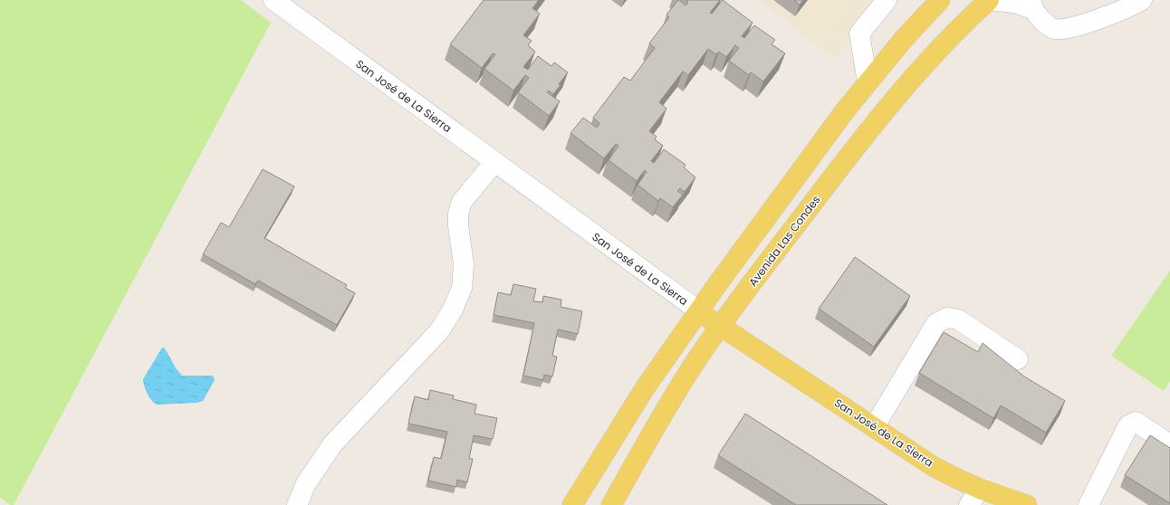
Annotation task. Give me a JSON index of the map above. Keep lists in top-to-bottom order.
{
  "streets": {
    "main road": ["San José de La Sierra", "Avenida Las Condes"]
  },
  "crossings": [
    ["San José de La Sierra", "Avenida Las Condes"]
  ]
}
